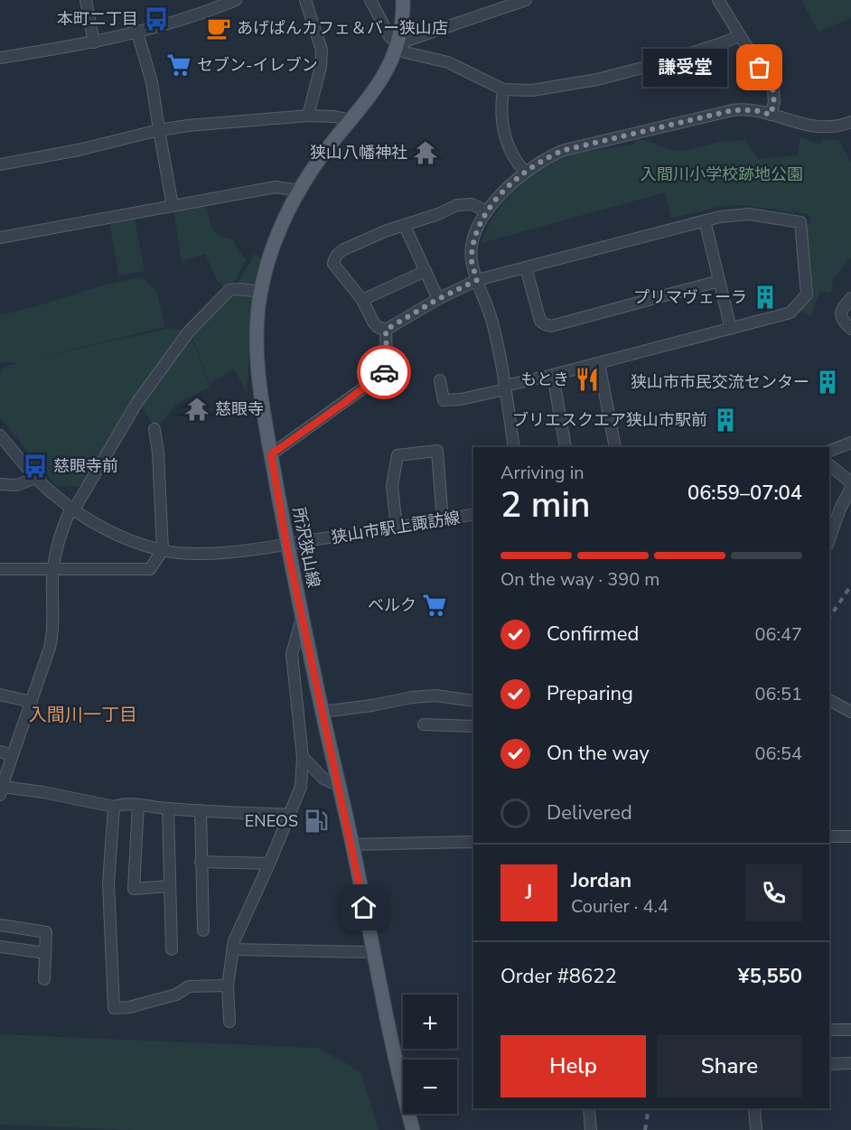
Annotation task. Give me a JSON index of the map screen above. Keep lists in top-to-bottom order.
{
  "streets": {
    "main road": ["所沢狭山線"],
    "street": ["狭山市駅上諏訪線"]
  },
  "crossings": [
    ["狭山市駅上諏訪線", "所沢狭山線"]
  ],
  "districts": ["入間川一丁目"],
  "parks": ["入間川小学校跡地公園"],
  "places": {
    "bus stop": ["本町二丁目", "慈眼寺前"],
    "cafe": ["あげぱんカフェ＆バー狭山店"],
    "supermarket": ["セブン-イレブン", "ベルク"],
    "other": ["謙受堂"],
    "temple": ["狭山八幡神社", "慈眼寺"],
    "building": ["プリマヴェーラ", "狭山市市民交流センター", "ブリエスクエア狭山市駅前"],
    "restaurant": ["もとき"],
    "fuel station": ["ENEOS"]
  },
  "page": {
    "bubble": "謙受堂",
    "heading": ["2 min", "Arriving in", "06:59–07:04"],
    "panel": [
      "Jordan",
      "Courier · 4.4",
      "Order #8622",
      "¥5,550"
    ],
    "bar": "On the way · 390 m",
    "list": [
      ["Confirmed", "06:47"],
      ["Preparing", "06:51"],
      ["On the way", "06:54"],
      "Delivered"
    ],
    "round": "J",
    "map_buttons": ["+", "−"],
    "buttons": ["Help", "Share"]
  }
}
